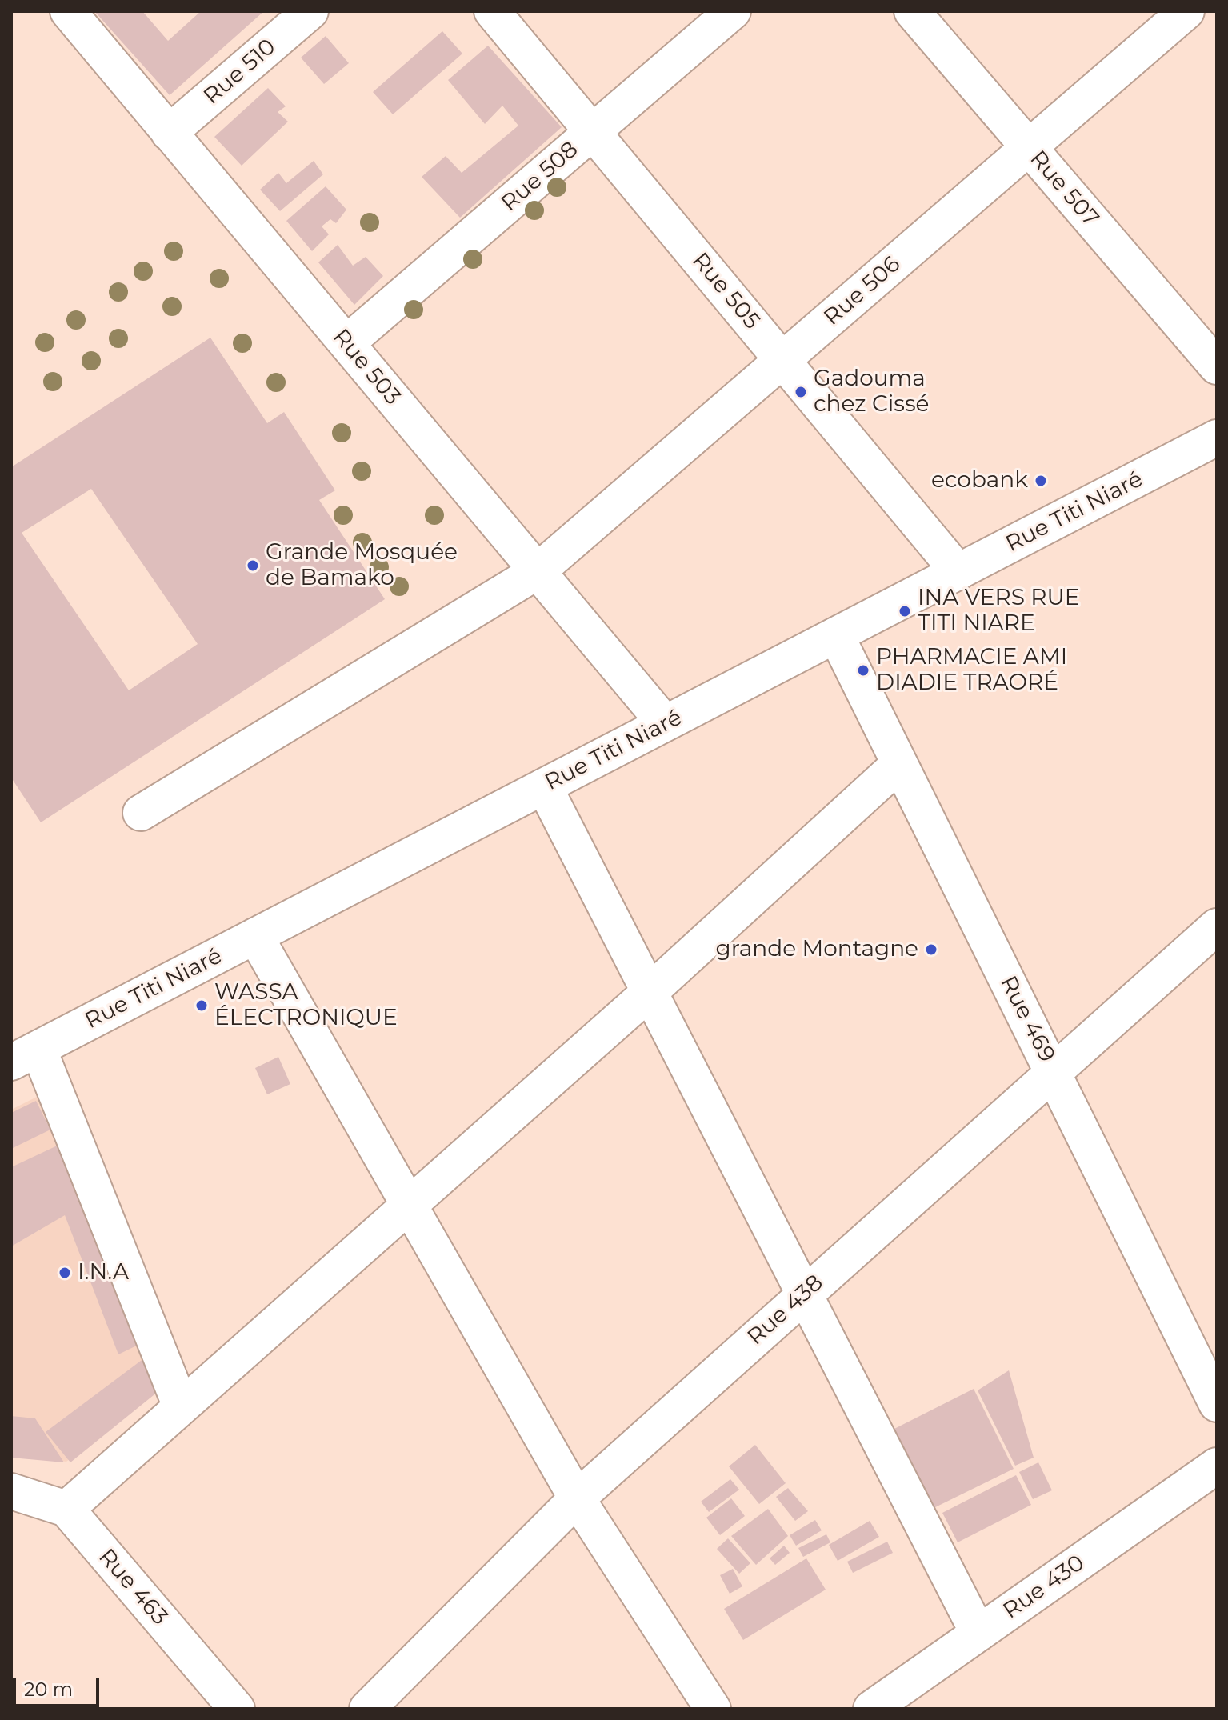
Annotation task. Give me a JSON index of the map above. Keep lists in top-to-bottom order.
{
  "streets": {
    "street": [
      "Rue 510",
      "Rue 508",
      "Rue 507",
      "Rue 505",
      "Rue 506",
      "Rue 503",
      "Rue Titi Niaré",
      "Rue 469",
      "Rue 438",
      "Rue 463",
      "Rue 430"
    ]
  },
  "crossings": [
    ["Rue 510", "Rue 503"],
    ["Rue 508", "Rue 505"],
    ["Rue 508", "Rue 503"],
    ["Rue 507", "Rue 506"],
    ["Rue 505", "Rue 506"],
    ["Rue 505", "Rue Titi Niaré"],
    ["Rue 506", "Rue 503"],
    ["Rue 503", "Rue Titi Niaré"],
    ["Rue Titi Niaré", "Rue 469"],
    ["Rue 469", "Rue 438"]
  ],
  "places": [
    "Gadouma chez Cissé",
    "ecobank",
    "Grande Mosquée de Bamako",
    "INA VERS RUE TITI NIARE",
    "PHARMACIE AMI DIADIE TRAORÉ",
    "grande Montagne",
    "WASSA ÉLECTRONIQUE",
    "I.N.A"
  ],
  "scale_bar": "20 m"
}
